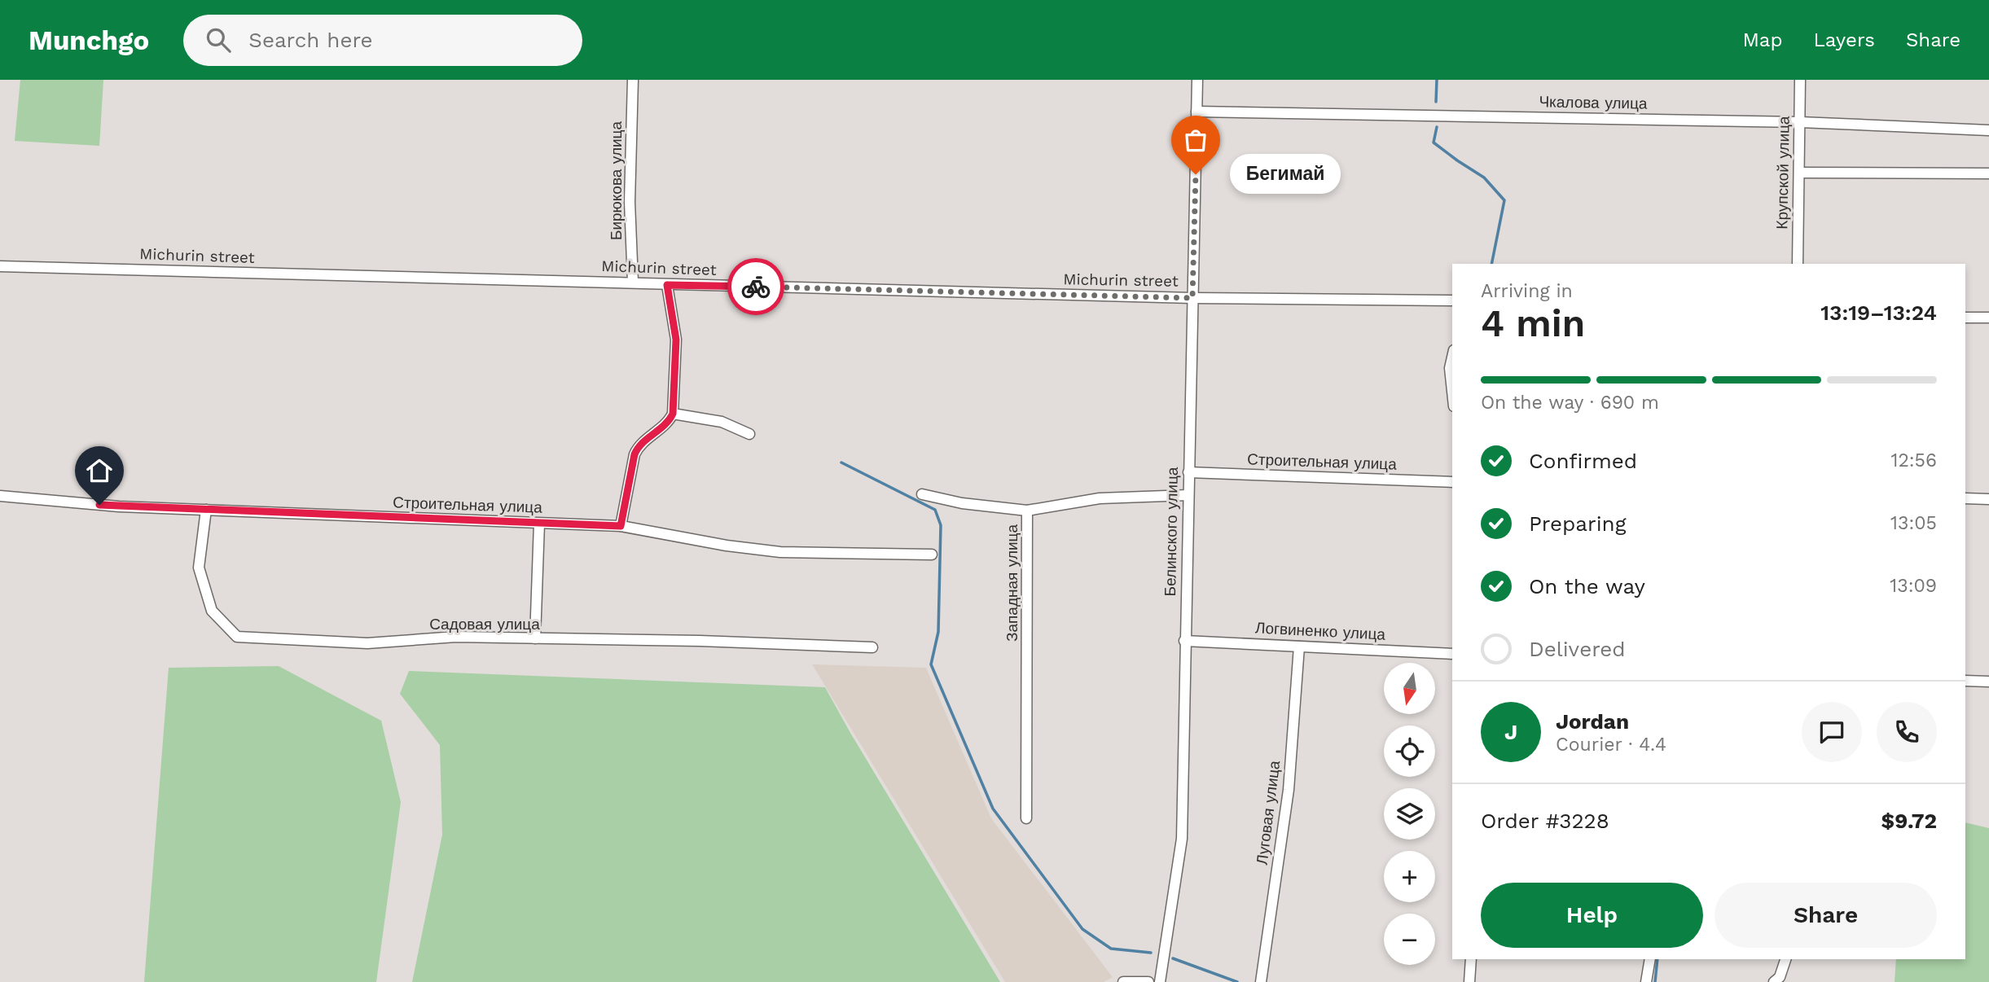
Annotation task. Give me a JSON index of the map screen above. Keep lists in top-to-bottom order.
{
  "streets": {
    "street": [
      "Чкалова улица",
      "Крупской улица",
      "Бирюкова улица",
      "Michurin street",
      "Строительная улица",
      "Белинского улица",
      "Западная улица",
      "Садовая улица",
      "Логвиненко улица",
      "Луговая улица"
    ]
  },
  "crossings": [
    ["Чкалова улица", "Крупской улица"],
    ["Чкалова улица", "Белинского улица"],
    ["Бирюкова улица", "Michurin street"],
    ["Michurin street", "Белинского улица"],
    ["Строительная улица", "Белинского улица"],
    ["Строительная улица", "Садовая улица"],
    ["Белинского улица", "Западная улица"],
    ["Белинского улица", "Логвиненко улица"],
    ["Логвиненко улица", "Луговая улица"]
  ],
  "places": ["Бегимай"],
  "north": "bottom",
  "page": {
    "header": "Munchgo",
    "search": "Search here",
    "nav": ["Map", "Layers", "Share"],
    "bubble": "Бегимай",
    "heading": ["4 min", "Arriving in", "13:19–13:24"],
    "panel": [
      "Jordan",
      "Courier · 4.4",
      "Order #3228",
      "$9.72"
    ],
    "bar": "On the way · 690 m",
    "list": [
      ["Confirmed", "12:56"],
      ["Preparing", "13:05"],
      ["On the way", "13:09"],
      "Delivered"
    ],
    "map_buttons": ["+", "−"],
    "round": "J",
    "buttons": ["Help", "Share"]
  }
}
